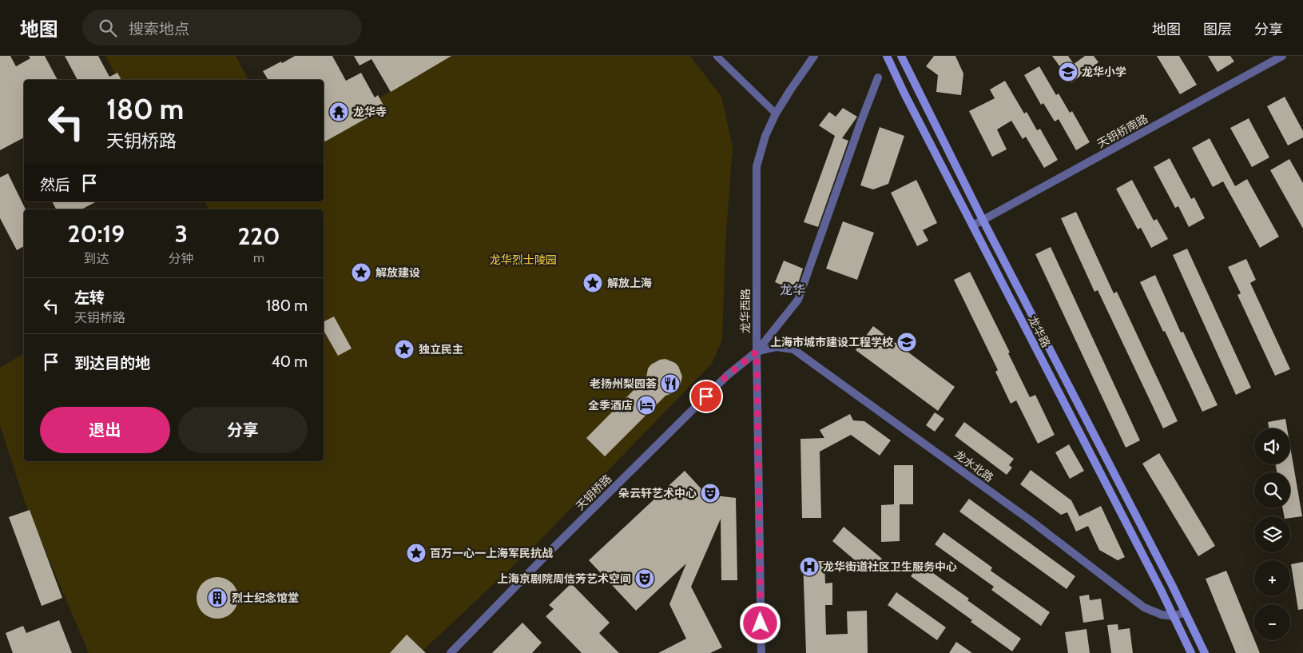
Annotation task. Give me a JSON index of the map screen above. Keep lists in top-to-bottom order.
{
  "streets": {
    "main road": ["龙华路"],
    "street": [
      "天钥桥南路",
      "龙华西路",
      "龙水北路",
      "天钥桥路"
    ]
  },
  "crossings": [
    ["天钥桥南路", "龙华路"],
    ["龙华西路", "龙水北路"],
    ["龙华西路", "天钥桥路"],
    ["龙华路", "龙水北路"],
    ["龙水北路", "天钥桥路"]
  ],
  "districts": ["龙华"],
  "parks": ["龙华烈士陵园"],
  "places": {
    "school or university": ["龙华小学", "上海市城市建设工程学校"],
    "temple": ["龙华寺"],
    "place": [
      "解放建设",
      "解放上海",
      "独立民主",
      "百万一心一上海军民抗战"
    ],
    "restaurant": ["老扬州梨园荟"],
    "hotel": ["全季酒店"],
    "theatre": ["朵云轩艺术中心", "上海京剧院周信芳艺术空间"],
    "hospital": ["龙华街道社区卫生服务中心"],
    "building": ["烈士纪念馆堂"]
  },
  "page": {
    "header": "地图",
    "search": "搜索地点",
    "nav": ["地图", "图层", "分享"],
    "turn": ["180 m", "天钥桥路"],
    "then": "然后",
    "eta": [
      "20:19",
      "到达",
      "3",
      "分钟",
      "220",
      "m"
    ],
    "list": [
      {
        "name": "左转",
        "note": "天钥桥路",
        "value": "180 m"
      },
      {
        "name": "到达目的地",
        "value": "40 m"
      }
    ],
    "buttons": ["退出", "分享"],
    "map_buttons": ["+", "−"]
  }
}
